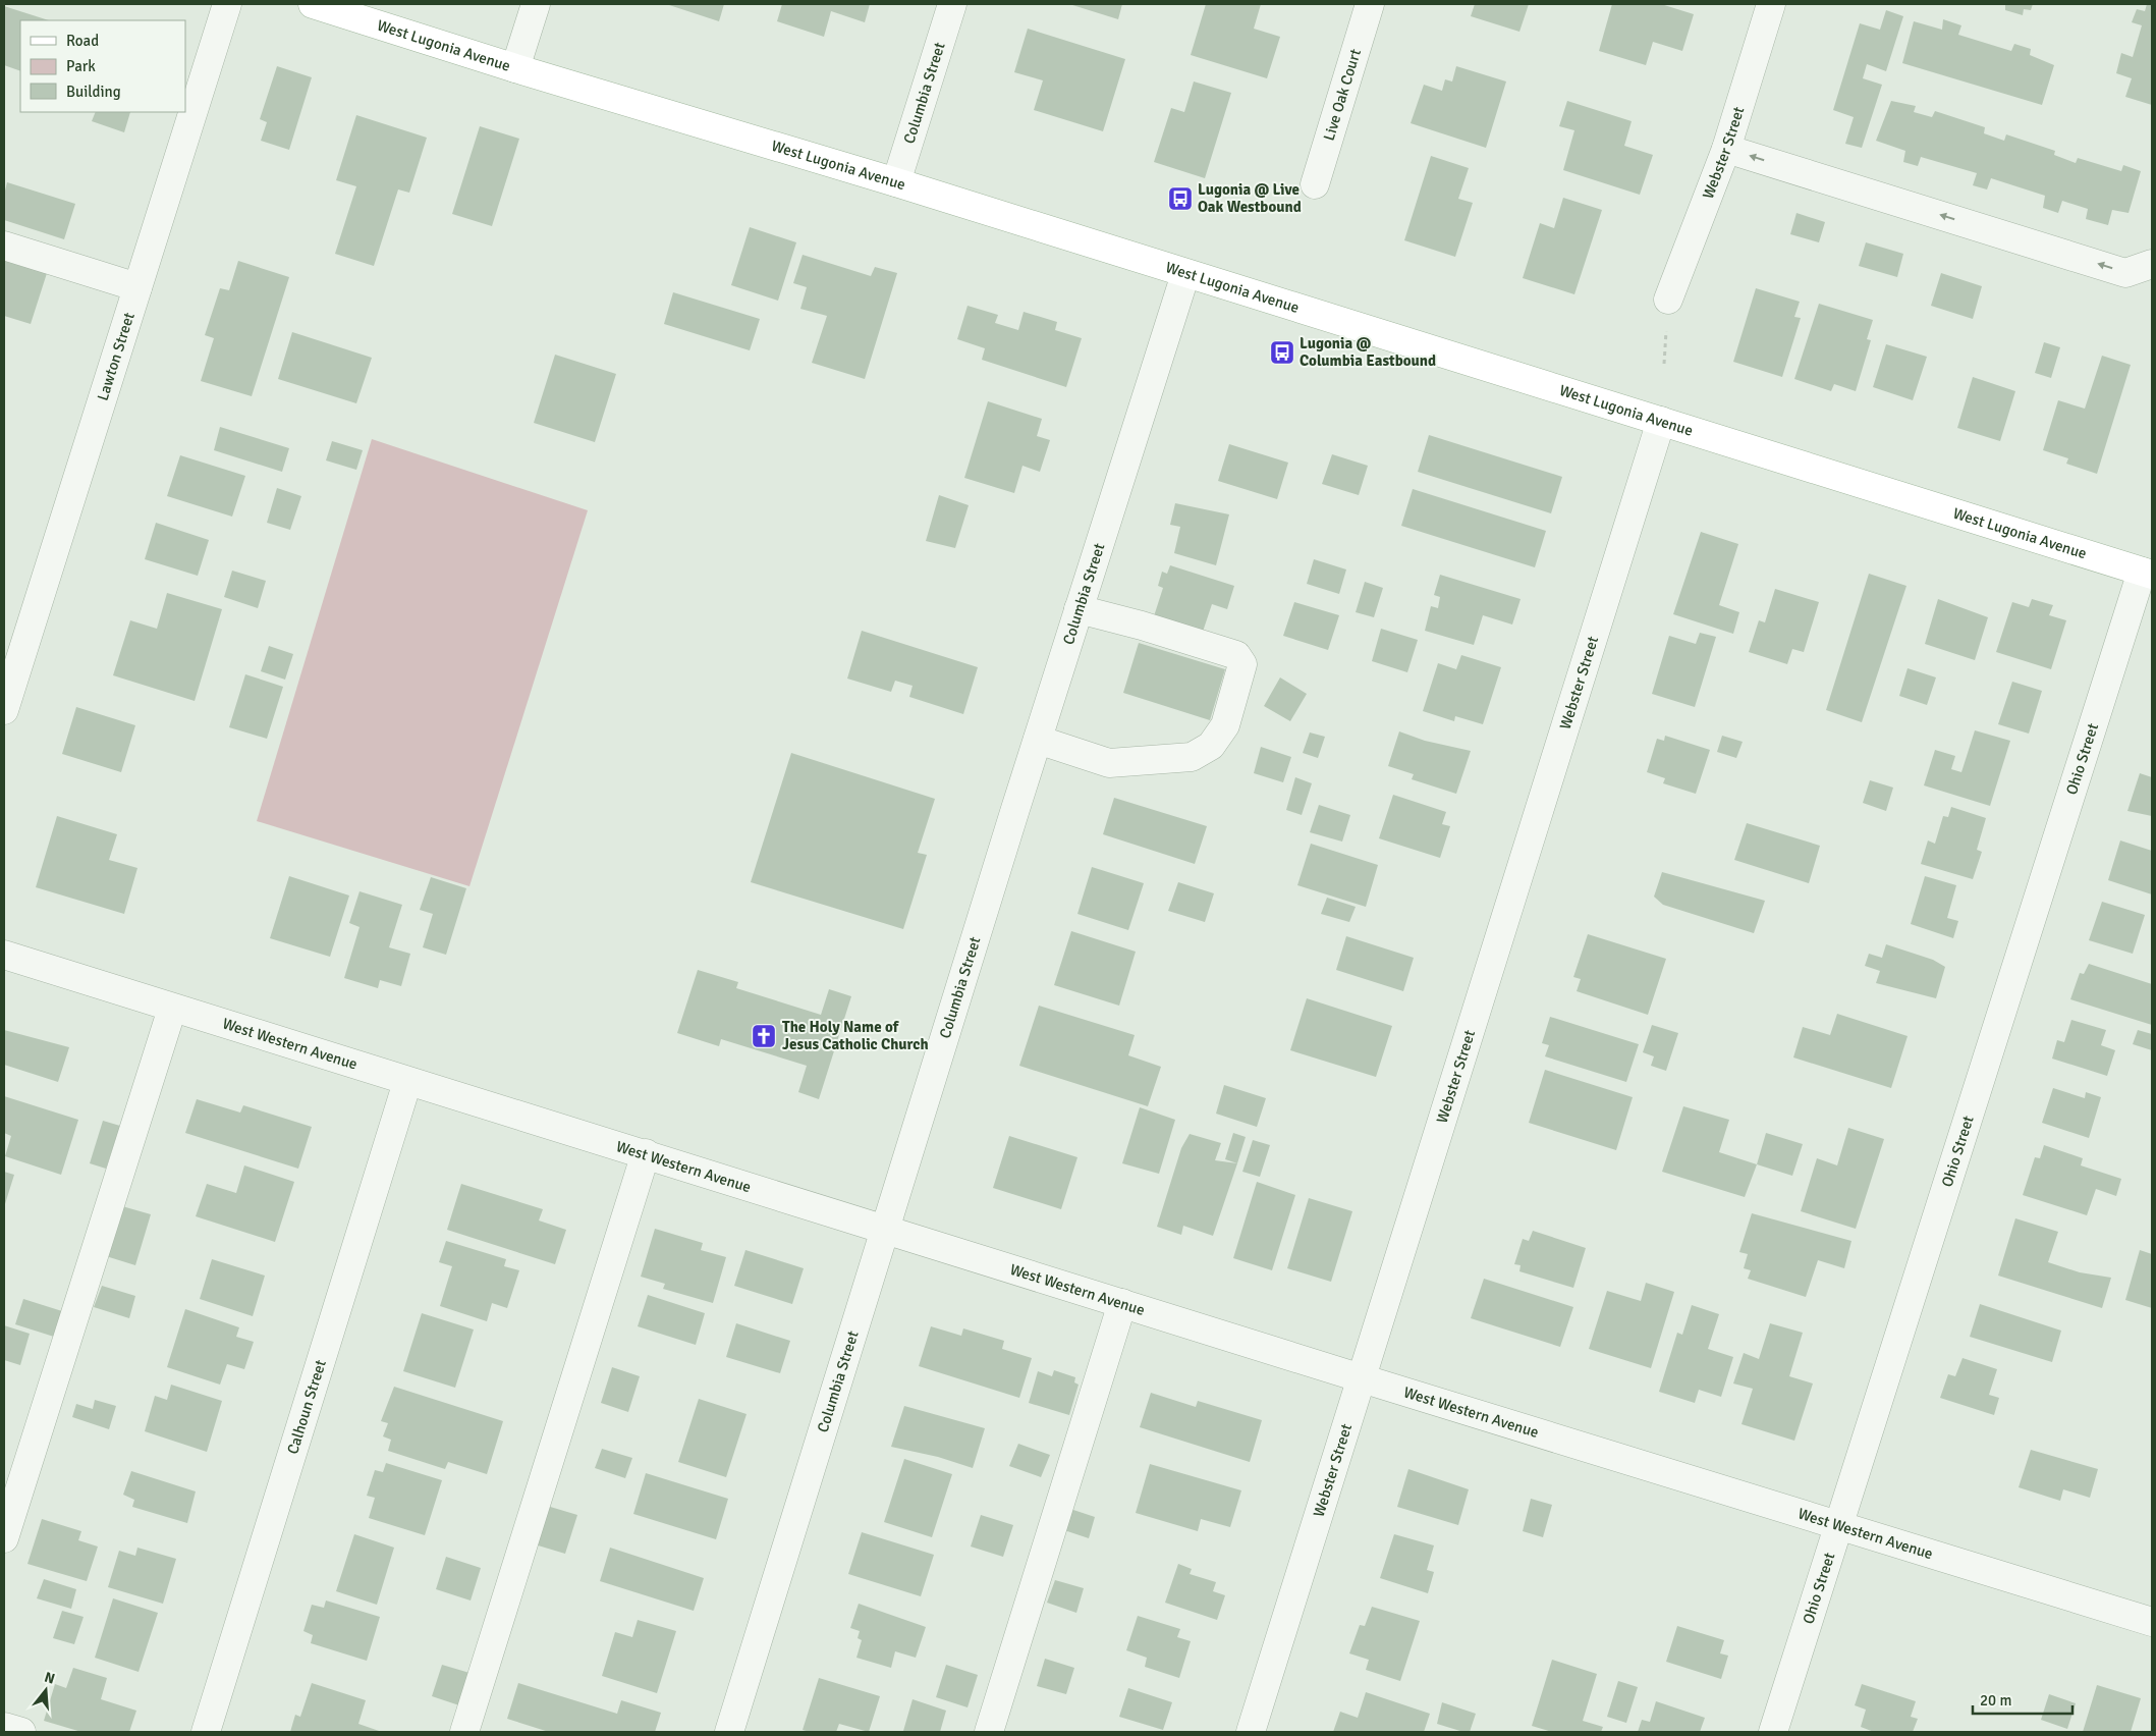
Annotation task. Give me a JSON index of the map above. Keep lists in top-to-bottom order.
{
  "streets": {
    "main road": ["West Lugonia Avenue"],
    "street": [
      "Columbia Street",
      "Live Oak Court",
      "Webster Street",
      "Lawton Street",
      "Ohio Street",
      "West Western Avenue",
      "Calhoun Street"
    ]
  },
  "crossings": [
    ["West Lugonia Avenue", "Columbia Street"],
    ["West Lugonia Avenue", "Webster Street"],
    ["West Lugonia Avenue", "Ohio Street"],
    ["Columbia Street", "West Western Avenue"],
    ["Webster Street", "West Western Avenue"],
    ["Ohio Street", "West Western Avenue"],
    ["West Western Avenue", "Calhoun Street"]
  ],
  "places": {
    "bus stop": ["Lugonia @ Live Oak Westbound", "Lugonia @ Columbia Eastbound"],
    "church": ["The Holy Name of Jesus Catholic Church"]
  },
  "legend": ["Road", "Park", "Building"],
  "scale_bar": "20 m",
  "north": "top"
}
